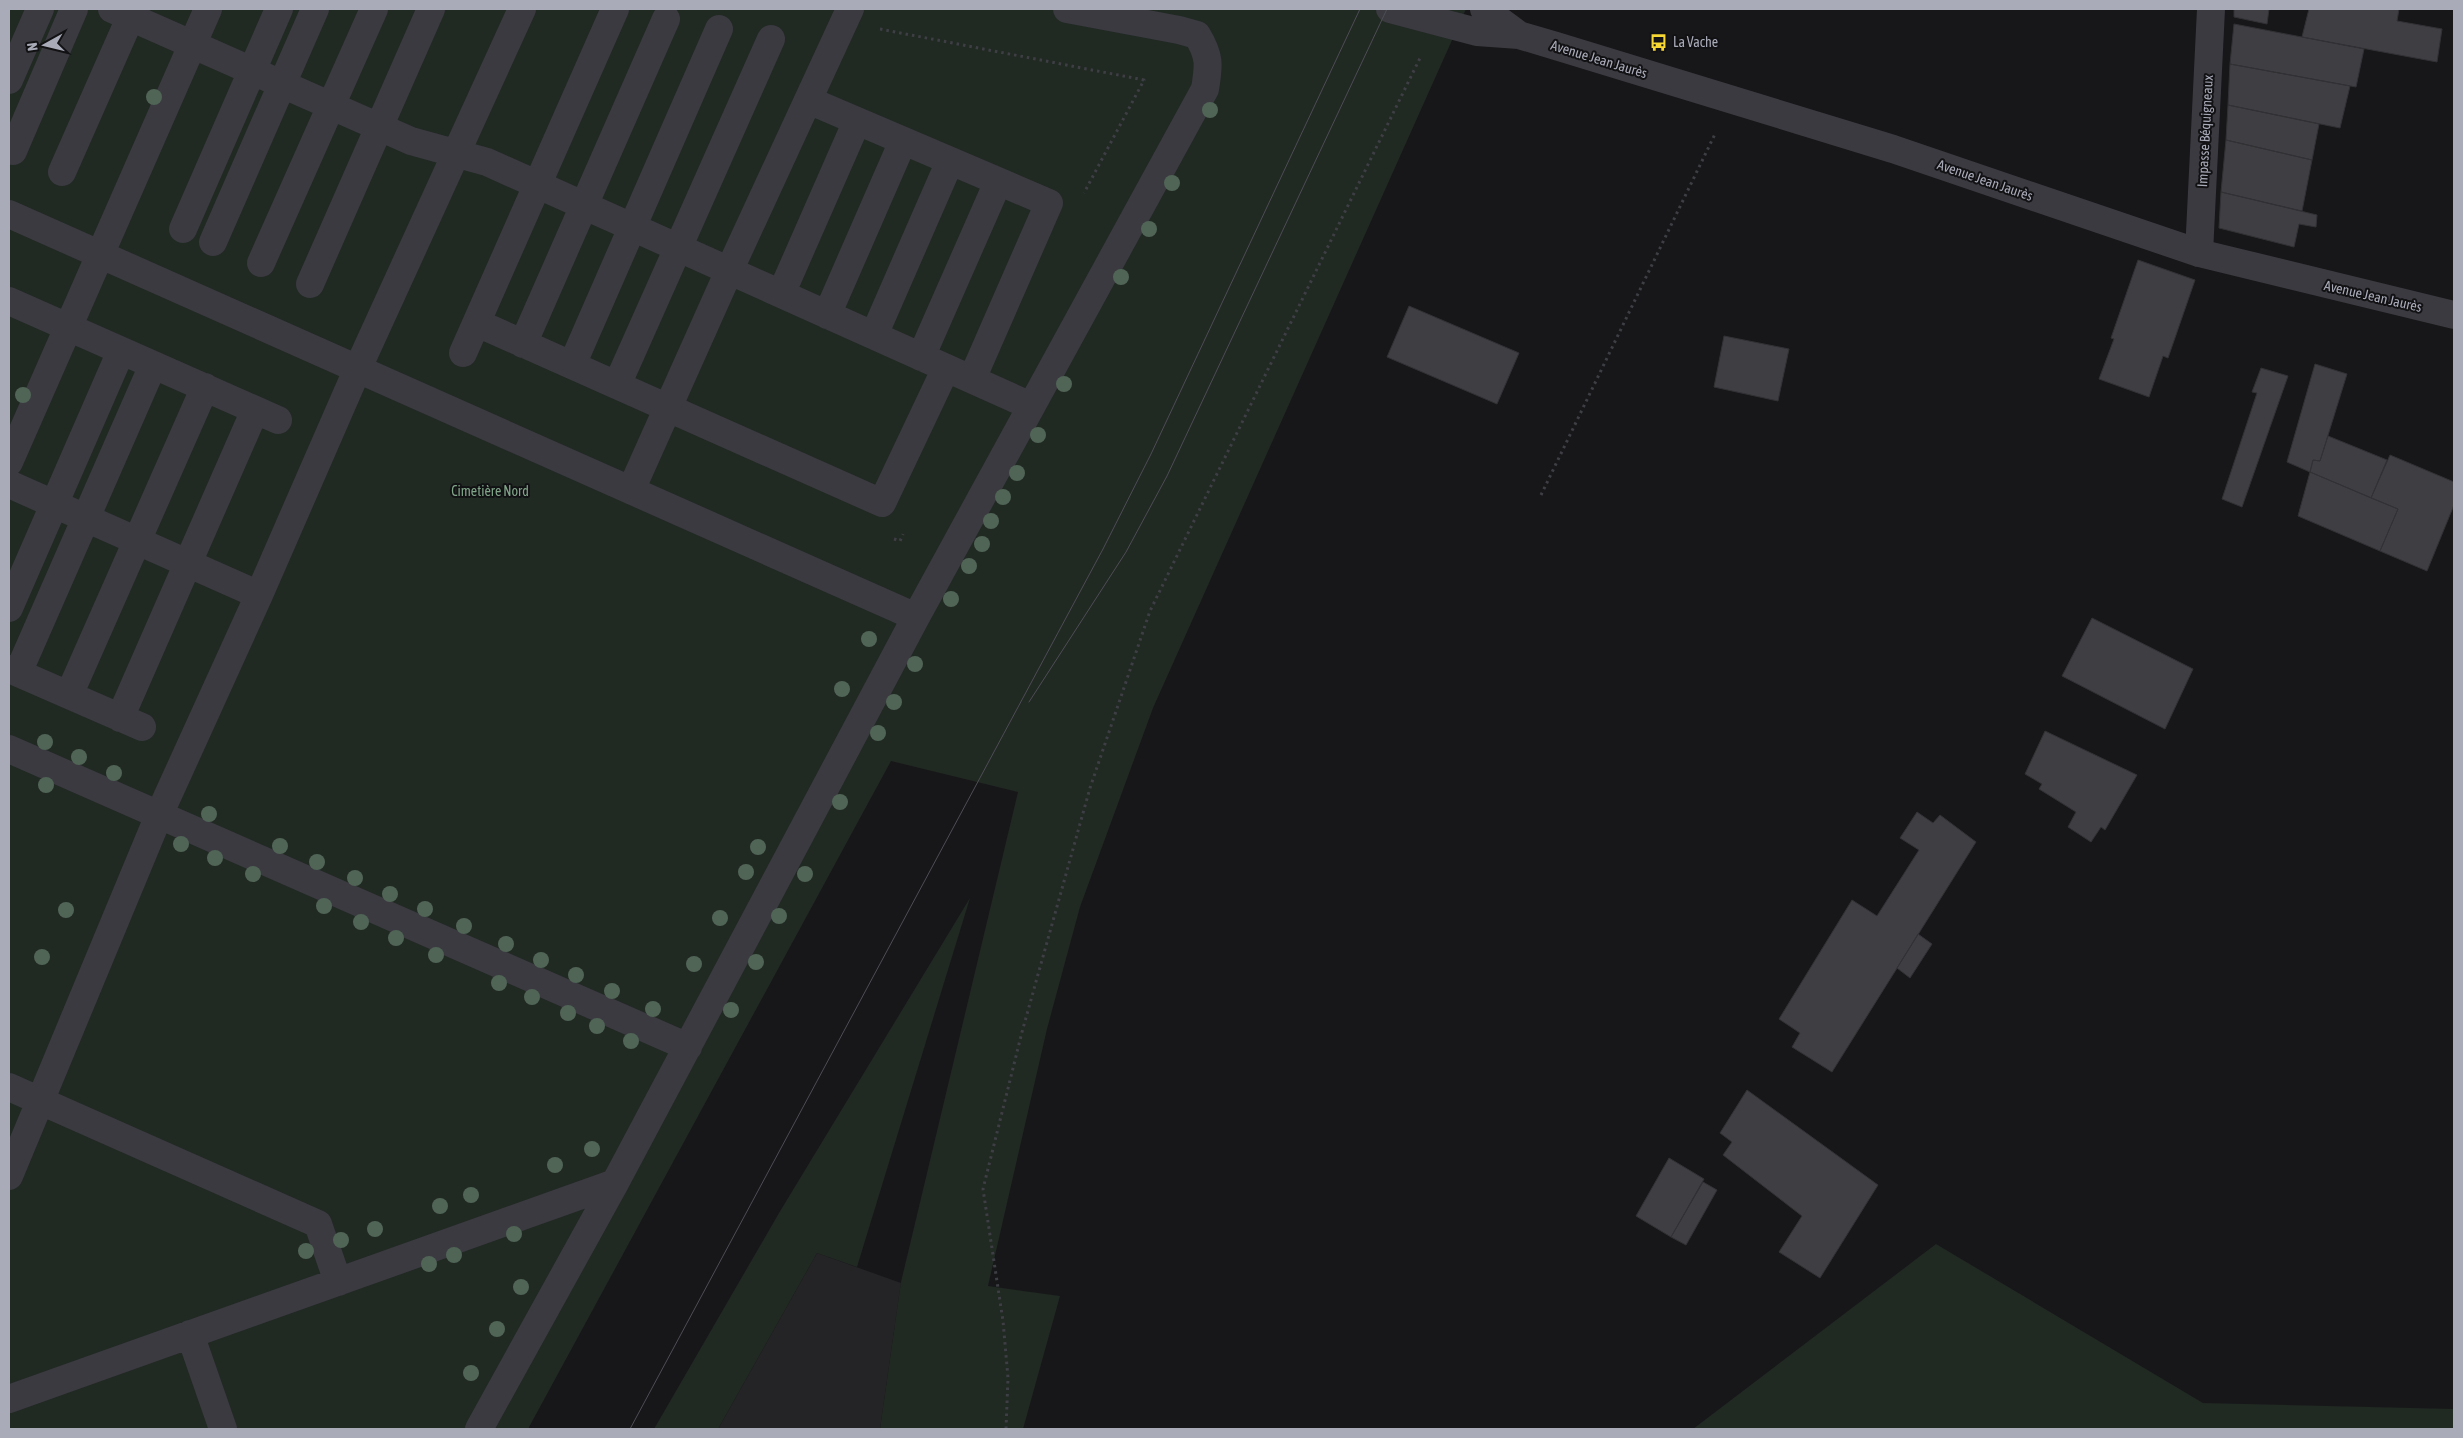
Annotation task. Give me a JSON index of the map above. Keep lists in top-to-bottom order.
{
  "streets": {
    "street": ["Avenue Jean Jaurès", "Impasse Béquigneaux"]
  },
  "crossings": [
    ["Avenue Jean Jaurès", "Impasse Béquigneaux"]
  ],
  "parks": ["Cimetière Nord"],
  "places": {
    "bus stop": ["La Vache"]
  },
  "north": "left"
}
